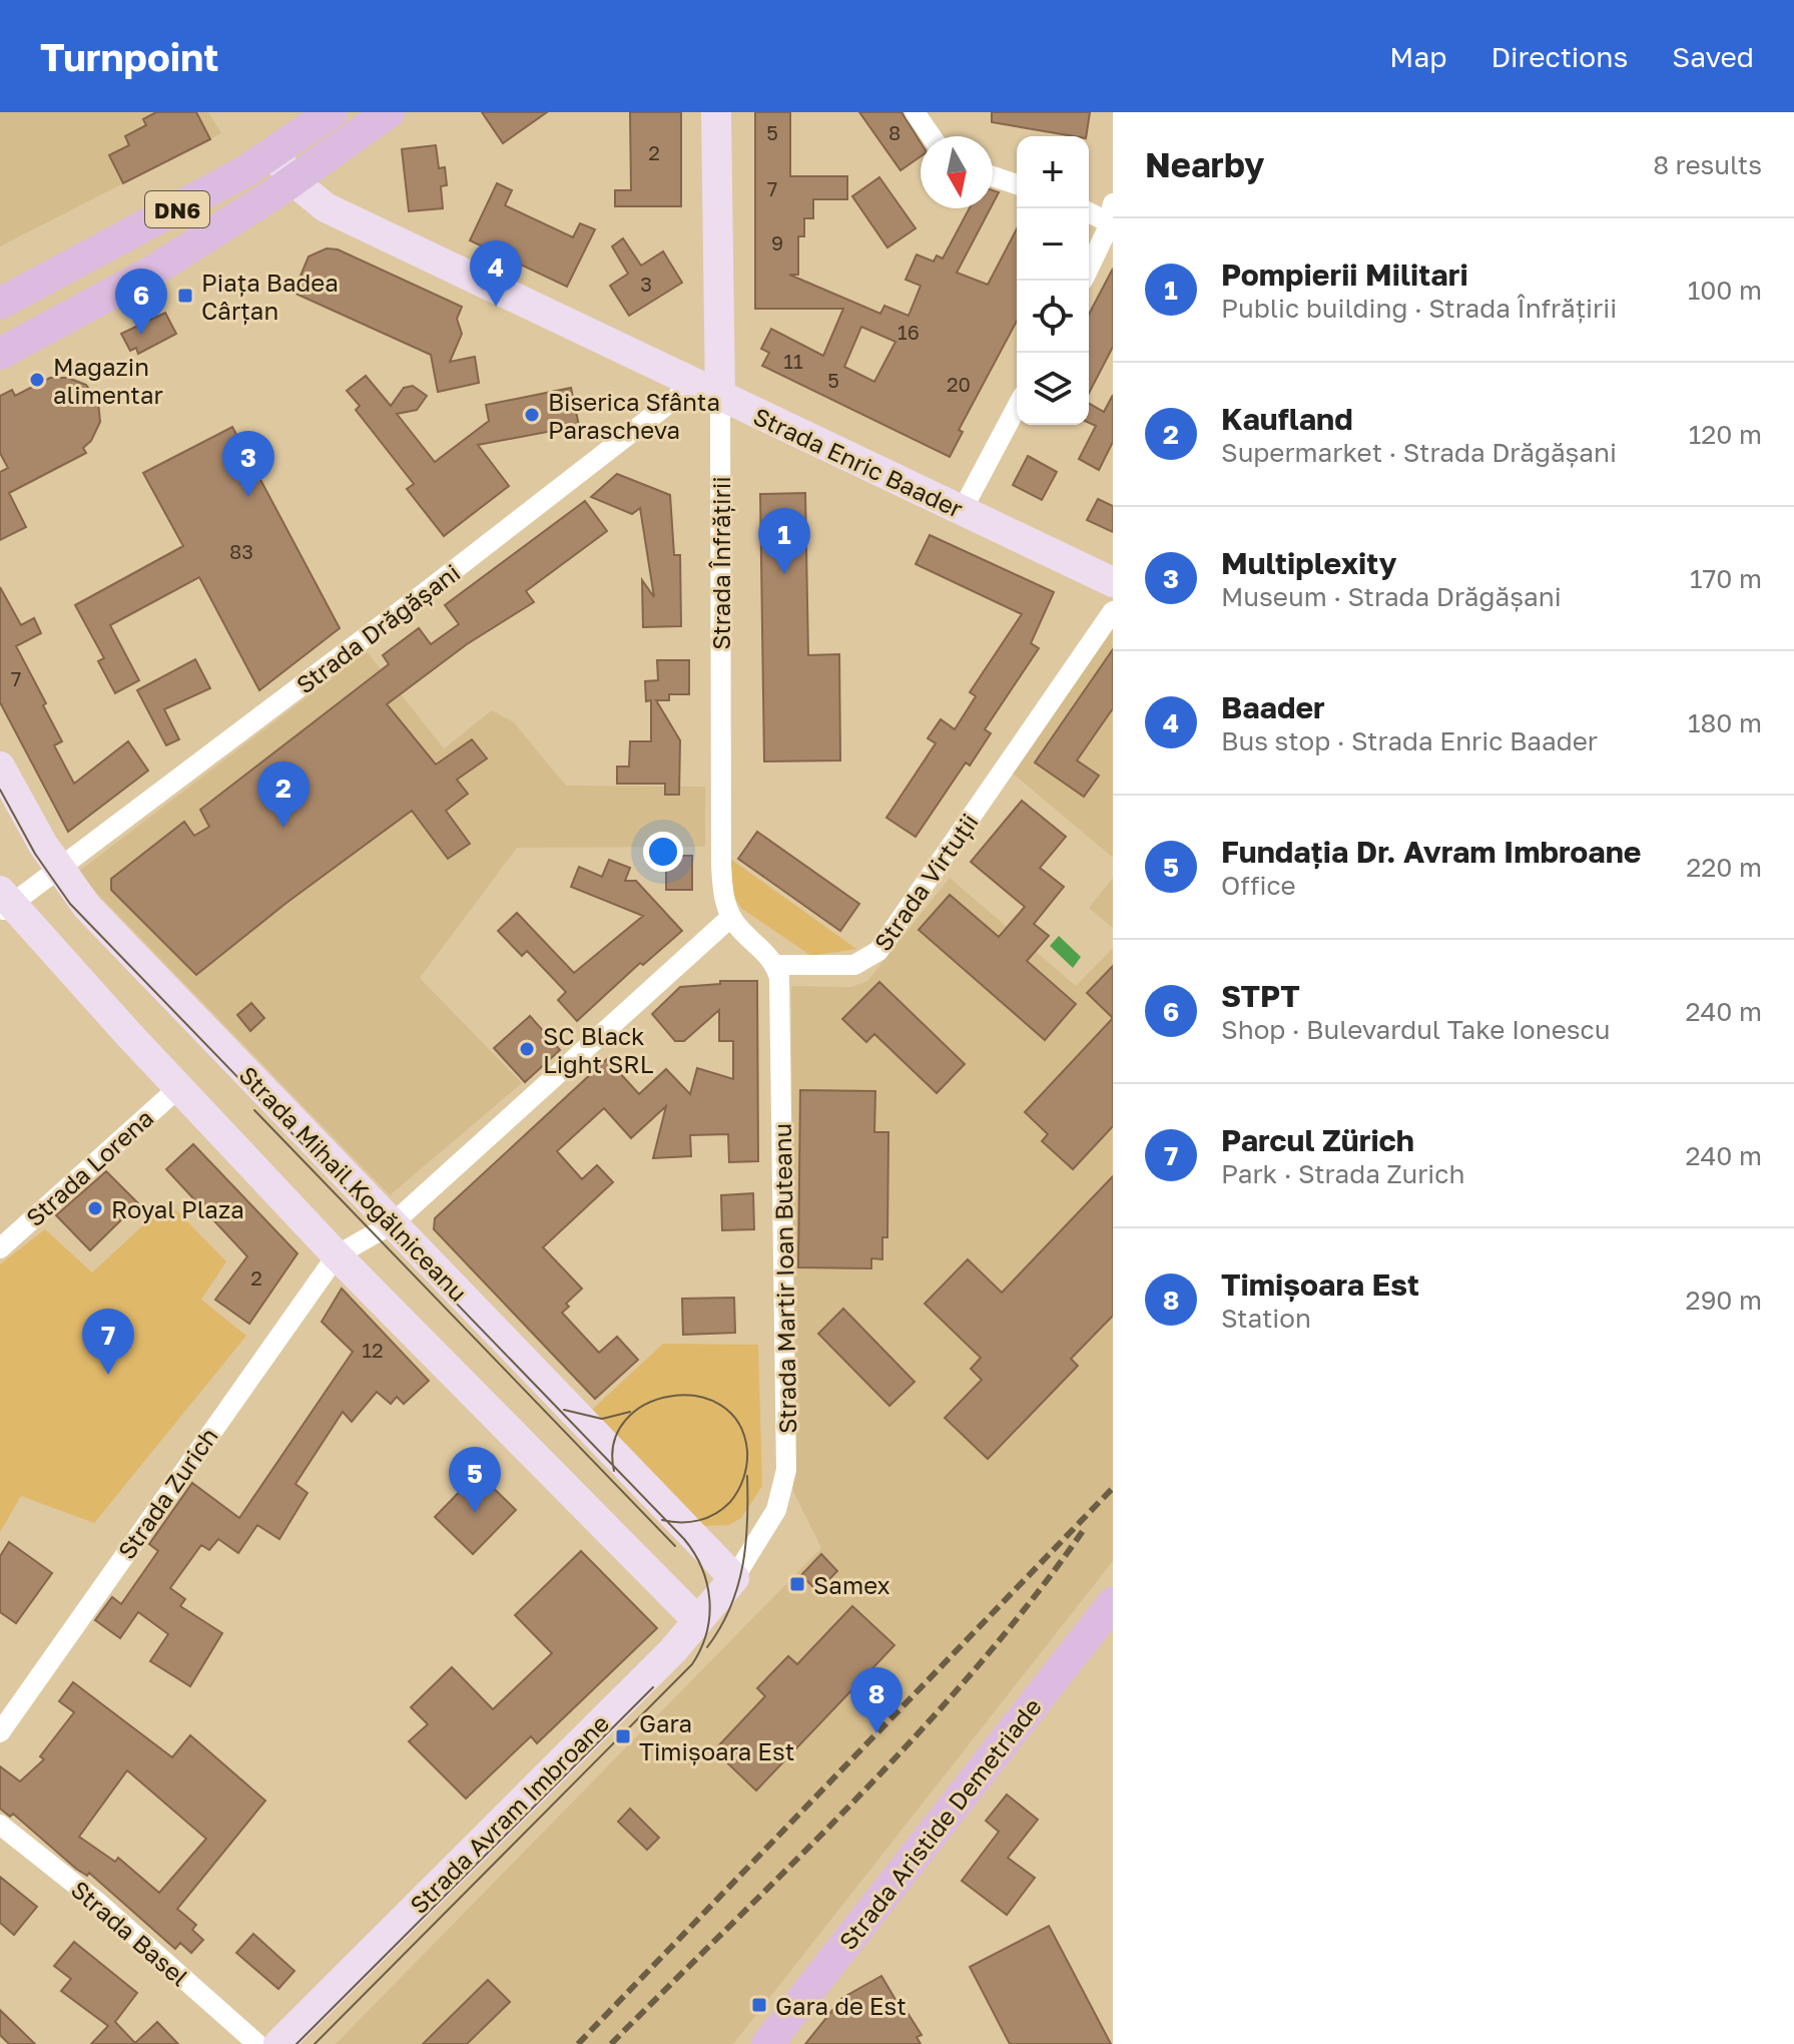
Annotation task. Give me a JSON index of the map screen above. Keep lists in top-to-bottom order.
{
  "streets": {
    "main road": ["DN6", "Strada Aristide Demetriade"],
    "street": [
      "Strada Enric Baader",
      "Strada Înfrățirii",
      "Strada Drăgășani",
      "Strada Virtuții",
      "Strada Lorena",
      "Strada Mihail Kogălniceanu",
      "Strada Martir Ioan Buteanu",
      "Strada Zurich",
      "Strada Avram Imbroane",
      "Strada Basel"
    ]
  },
  "crossings": [
    ["DN6", "Strada Enric Baader"],
    ["Strada Enric Baader", "Strada Înfrățirii"],
    ["Strada Enric Baader", "Strada Drăgășani"],
    ["Strada Înfrățirii", "Strada Drăgășani"],
    ["Strada Drăgășani", "Strada Mihail Kogălniceanu"],
    ["Strada Virtuții", "Strada Martir Ioan Buteanu"],
    ["Strada Mihail Kogălniceanu", "Strada Martir Ioan Buteanu"],
    ["Strada Mihail Kogălniceanu", "Strada Avram Imbroane"],
    ["Strada Martir Ioan Buteanu", "Strada Avram Imbroane"]
  ],
  "places": {
    "transit": [
      "Piața Badea Cârțan",
      "Samex",
      "Gara Timișoara Est",
      "Gara de Est"
    ],
    "other": [
      "Magazin alimentar",
      "Biserica Sfânta Parascheva",
      "SC Black Light SRL",
      "Royal Plaza"
    ]
  },
  "house_numbers": [
    "5",
    "8",
    "2",
    "7",
    "9",
    "3",
    "16",
    "11",
    "5",
    "20",
    "83",
    "7",
    "2",
    "12"
  ],
  "north": "bottom",
  "page": {
    "header": "Turnpoint",
    "nav": ["Map", "Directions", "Saved"],
    "heading": ["Nearby", "8 results"],
    "map_buttons": ["+", "−"],
    "list": [
      {
        "mark": "1",
        "name": "Pompierii Militari",
        "note": "Public building · Strada Înfrățirii",
        "value": "100 m"
      },
      {
        "mark": "2",
        "name": "Kaufland",
        "note": "Supermarket · Strada Drăgășani",
        "value": "120 m"
      },
      {
        "mark": "3",
        "name": "Multiplexity",
        "note": "Museum · Strada Drăgășani",
        "value": "170 m"
      },
      {
        "mark": "4",
        "name": "Baader",
        "note": "Bus stop · Strada Enric Baader",
        "value": "180 m"
      },
      {
        "mark": "5",
        "name": "Fundația Dr. Avram Imbroane",
        "note": "Office",
        "value": "220 m"
      },
      {
        "mark": "6",
        "name": "STPT",
        "note": "Shop · Bulevardul Take Ionescu",
        "value": "240 m"
      },
      {
        "mark": "7",
        "name": "Parcul Zürich",
        "note": "Park · Strada Zurich",
        "value": "240 m"
      },
      {
        "mark": "8",
        "name": "Timișoara Est",
        "note": "Station",
        "value": "290 m"
      }
    ],
    "pins": [
      "4",
      "6",
      "3",
      "1",
      "2",
      "7",
      "5",
      "8"
    ]
  }
}
